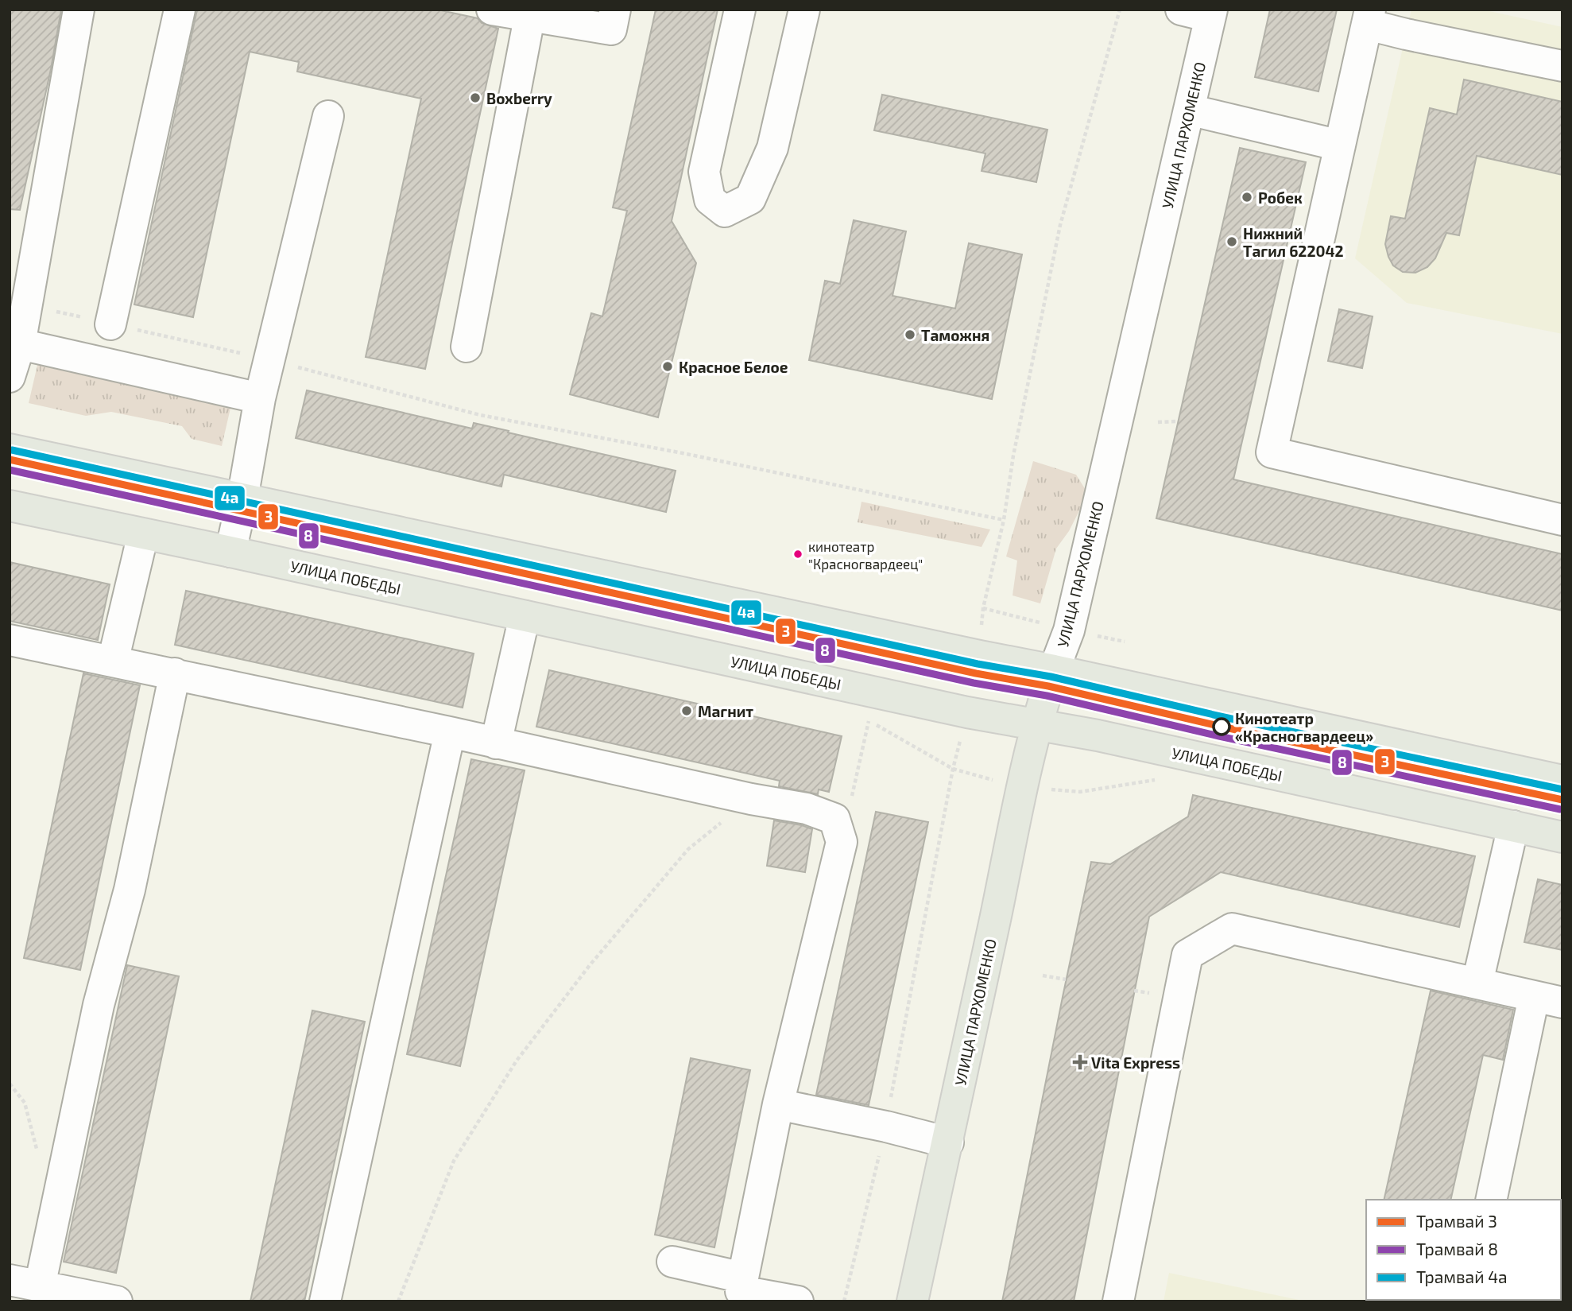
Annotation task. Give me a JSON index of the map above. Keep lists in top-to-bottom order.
{
  "streets": {
    "main road": ["УЛИЦА ПАРХОМЕНКО", "УЛИЦА ПОБЕДЫ"]
  },
  "crossings": [
    ["УЛИЦА ПАРХОМЕНКО", "УЛИЦА ПОБЕДЫ"]
  ],
  "places": {
    "other": [
      "Boxberry",
      "Робек",
      "Нижний Тагил 622042",
      "Таможня",
      "Красное Белое",
      "кинотеатр \"Красногвардеец\"",
      "Магнит",
      "Кинотеатр «Красногвардеец»"
    ],
    "health": ["Vita Express"]
  },
  "lines": ["tram line 4а", "tram line 3", "tram line 8"],
  "legend": ["Трамвай 3", "Трамвай 8", "Трамвай 4а"]
}
